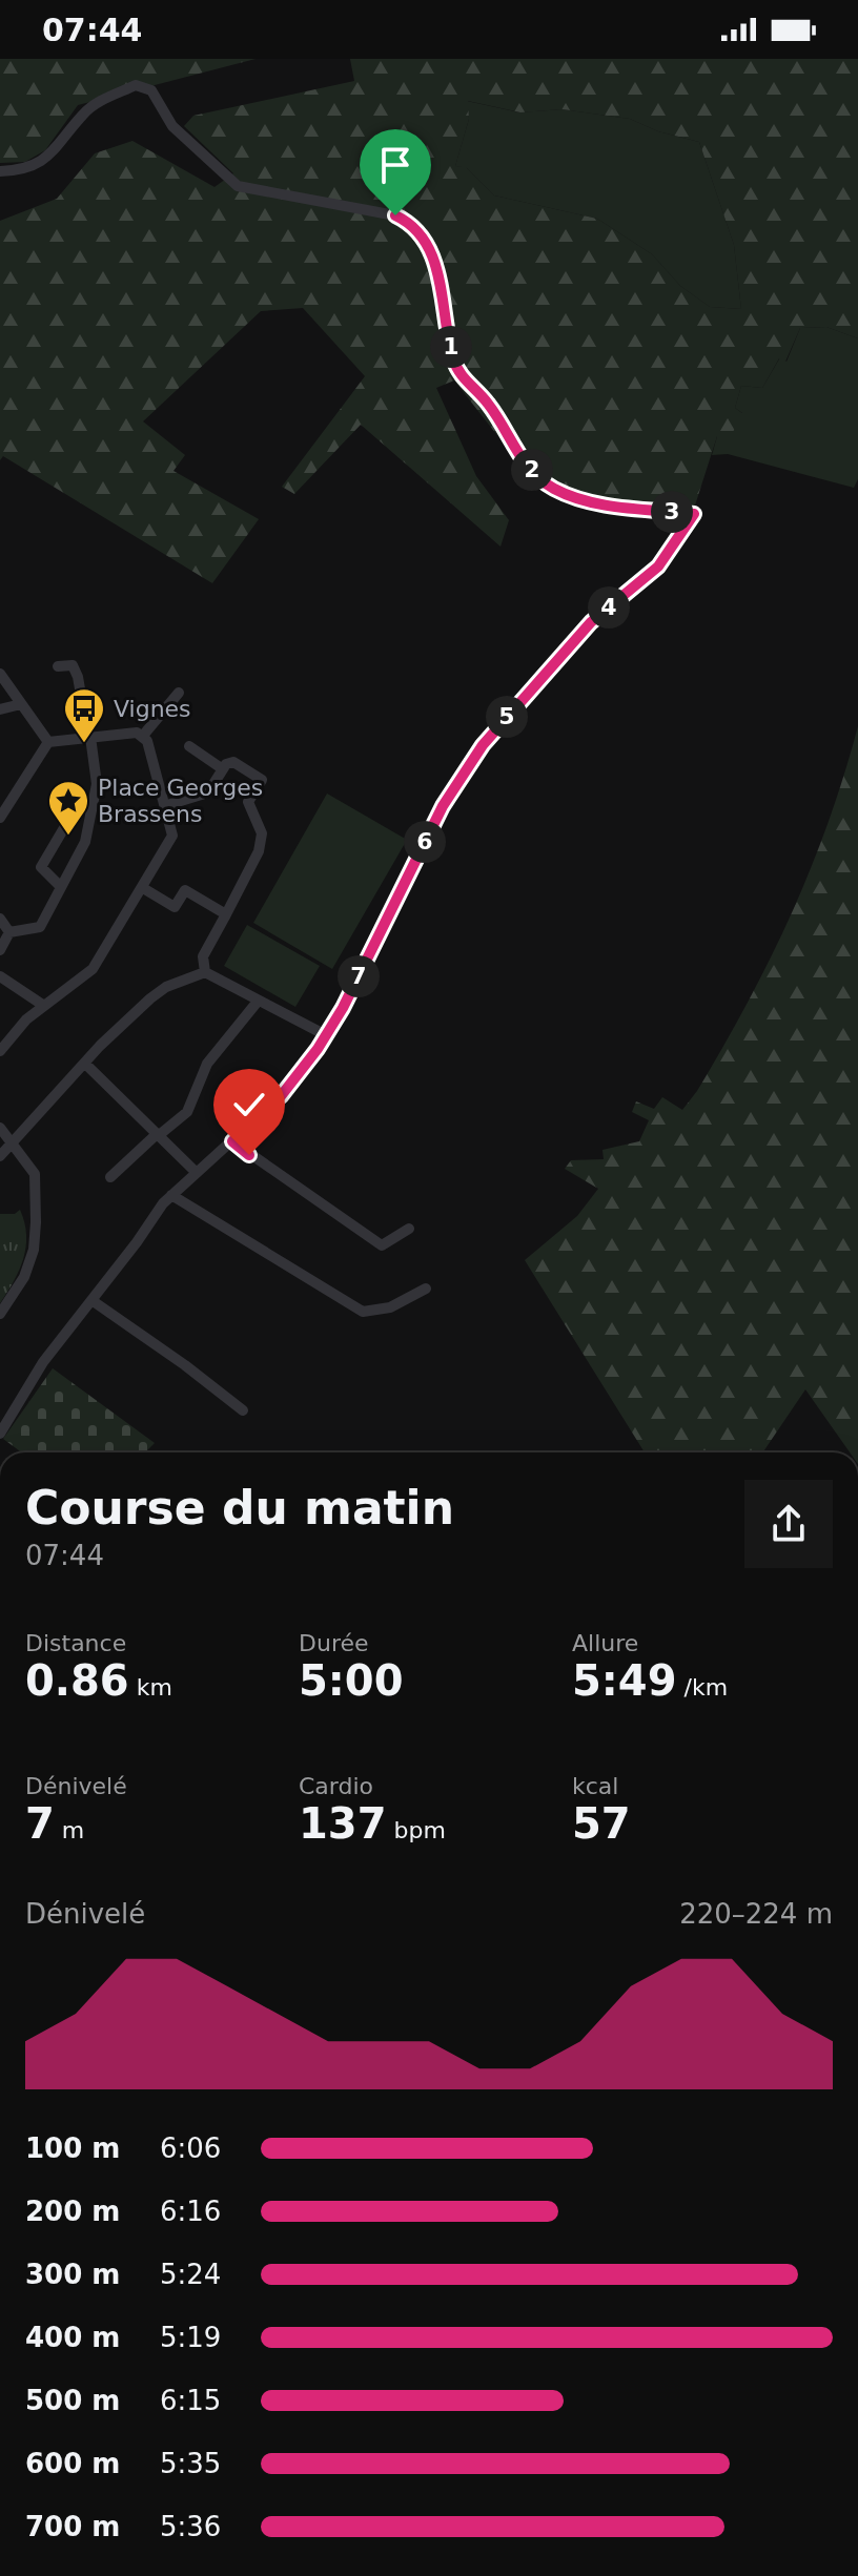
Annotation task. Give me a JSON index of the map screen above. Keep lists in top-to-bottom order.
{
  "places": {
    "bus stop": ["Vignes"],
    "place": ["Place Georges Brassens"]
  },
  "page": {
    "status": "07:44",
    "pins": [
      "1",
      "2",
      "3",
      "4",
      "5",
      "6",
      "7"
    ],
    "heading": ["Course du matin", "07:44"],
    "stats": [
      ["Distance", "0.86 km"],
      ["Durée", "5:00"],
      ["Allure", "5:49 /km"],
      ["Dénivelé", "7 m"],
      ["Cardio", "137 bpm"],
      ["kcal", "57"]
    ],
    "chart": ["Dénivelé", "220–224 m"],
    "list": [
      {
        "name": "100 m",
        "note": "6:06"
      },
      {
        "name": "200 m",
        "note": "6:16"
      },
      {
        "name": "300 m",
        "note": "5:24"
      },
      {
        "name": "400 m",
        "note": "5:19"
      },
      {
        "name": "500 m",
        "note": "6:15"
      },
      {
        "name": "600 m",
        "note": "5:35"
      },
      {
        "name": "700 m",
        "note": "5:36"
      }
    ]
  }
}
